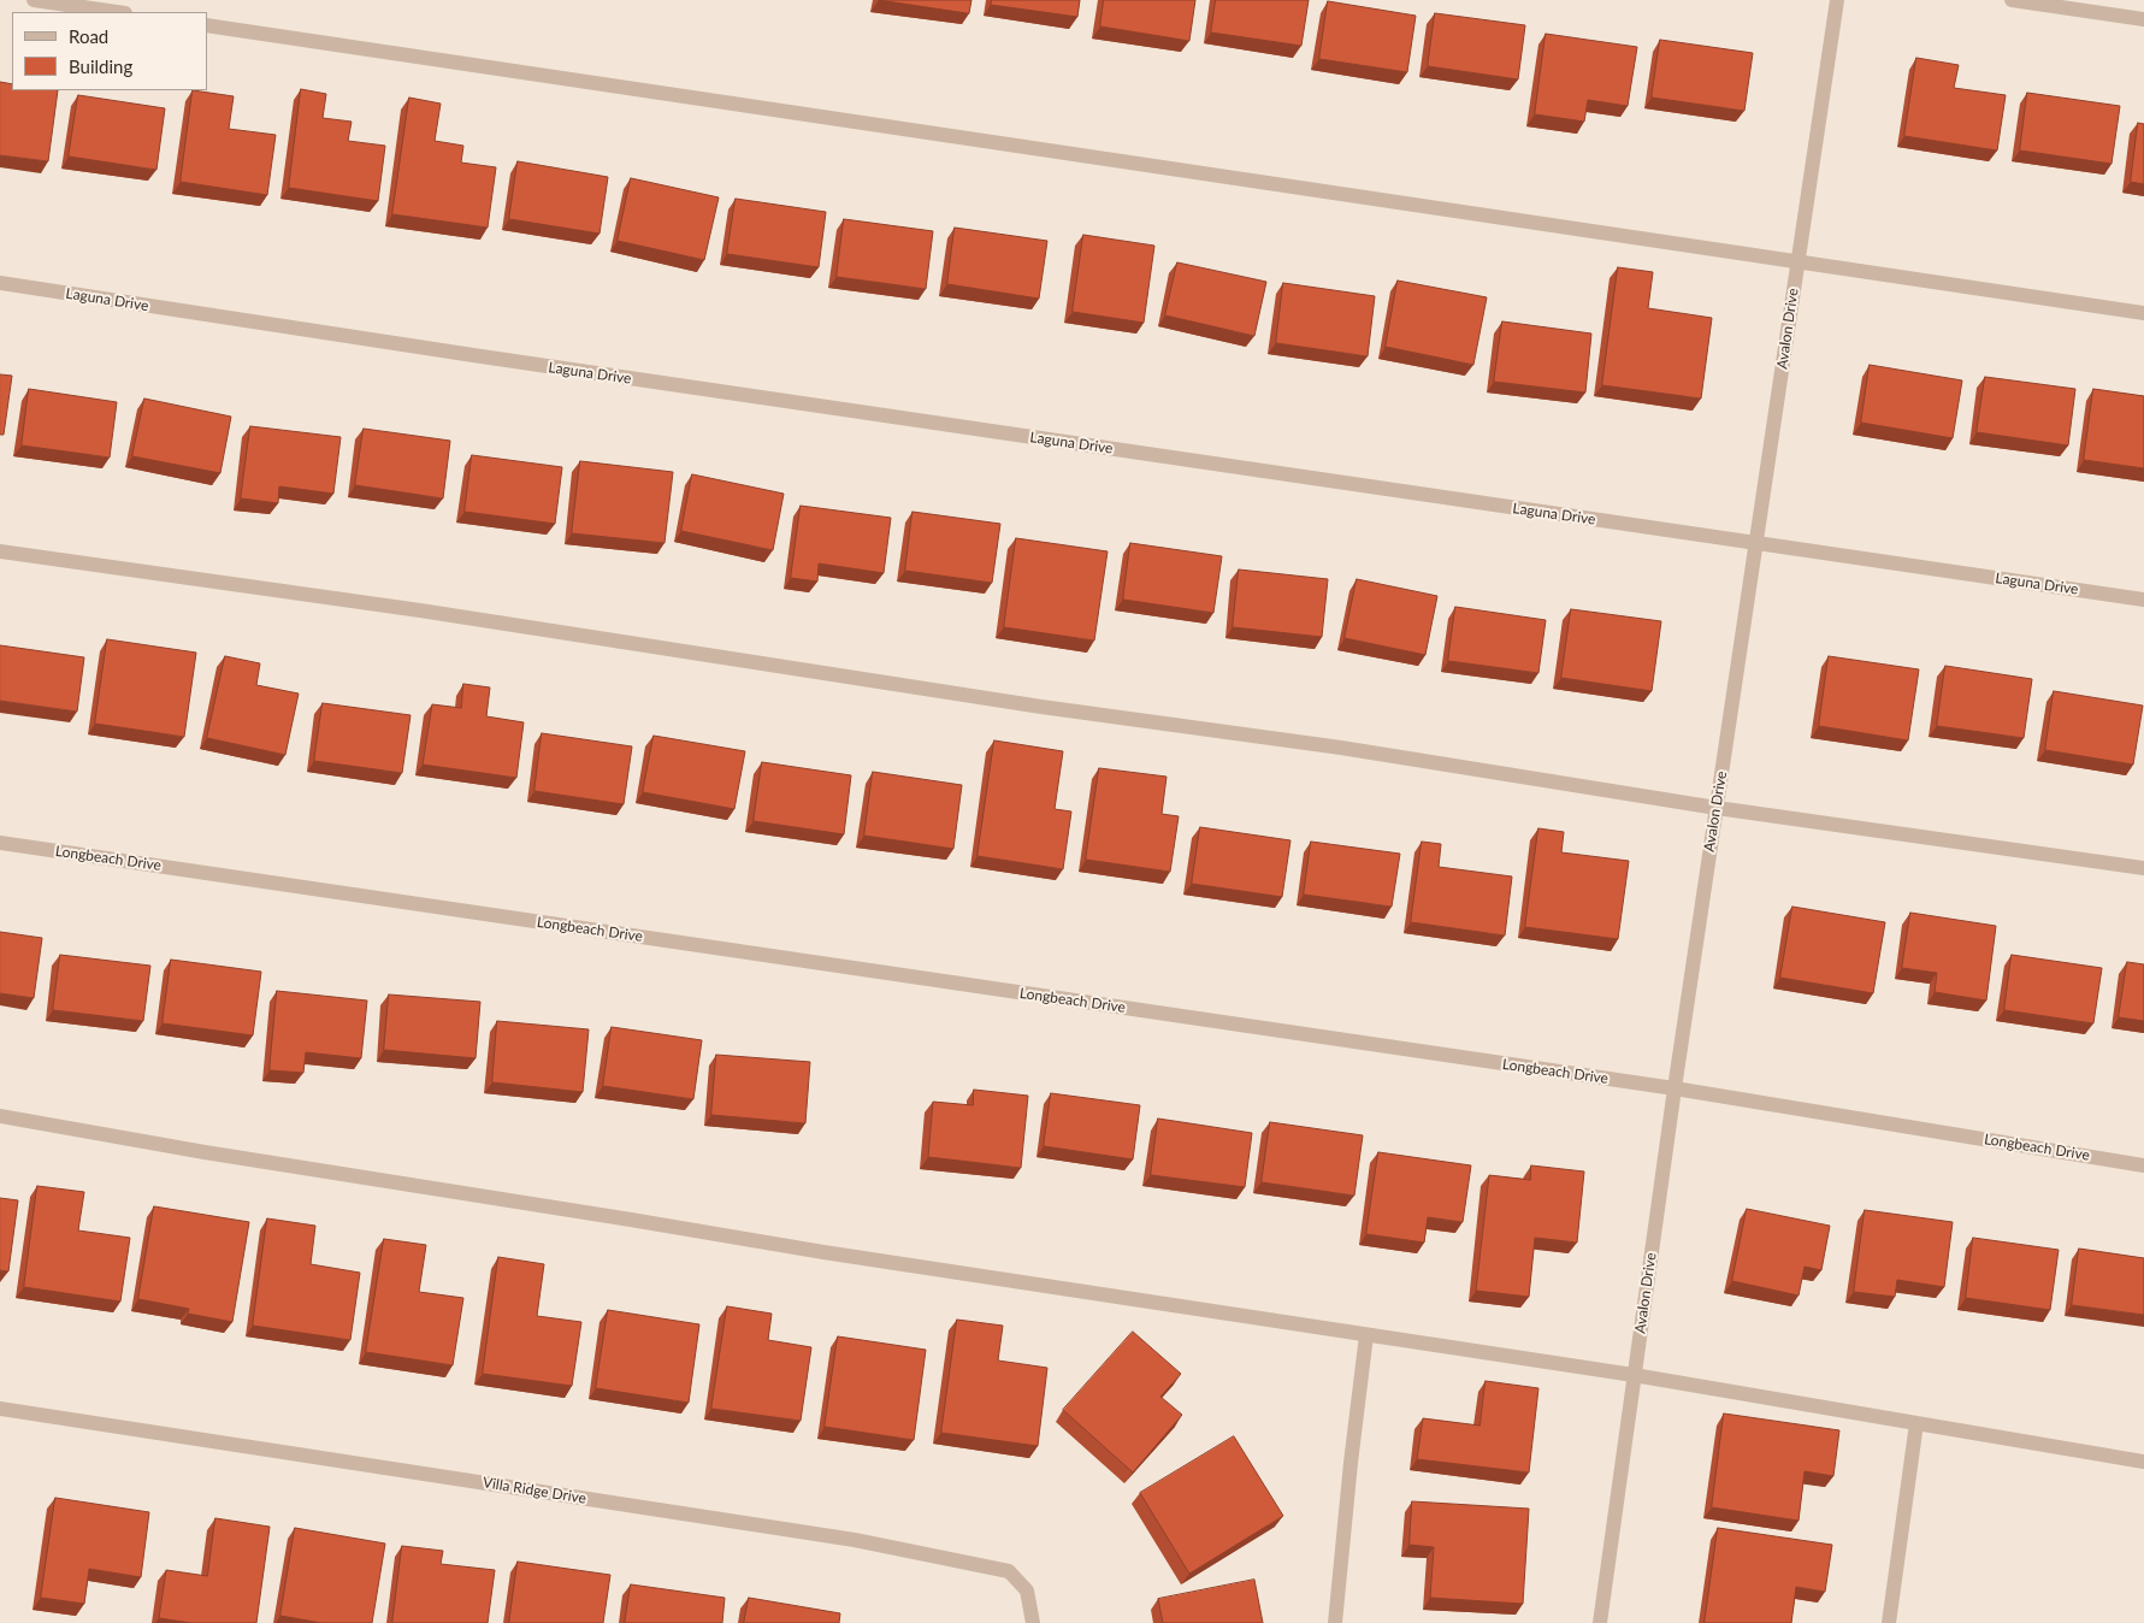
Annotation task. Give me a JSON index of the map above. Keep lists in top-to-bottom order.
{
  "streets": {
    "street": [
      "Laguna Drive",
      "Avalon Drive",
      "Longbeach Drive",
      "Villa Ridge Drive"
    ]
  },
  "crossings": [
    ["Laguna Drive", "Avalon Drive"],
    ["Avalon Drive", "Longbeach Drive"]
  ],
  "legend": ["Road", "Building"]
}
